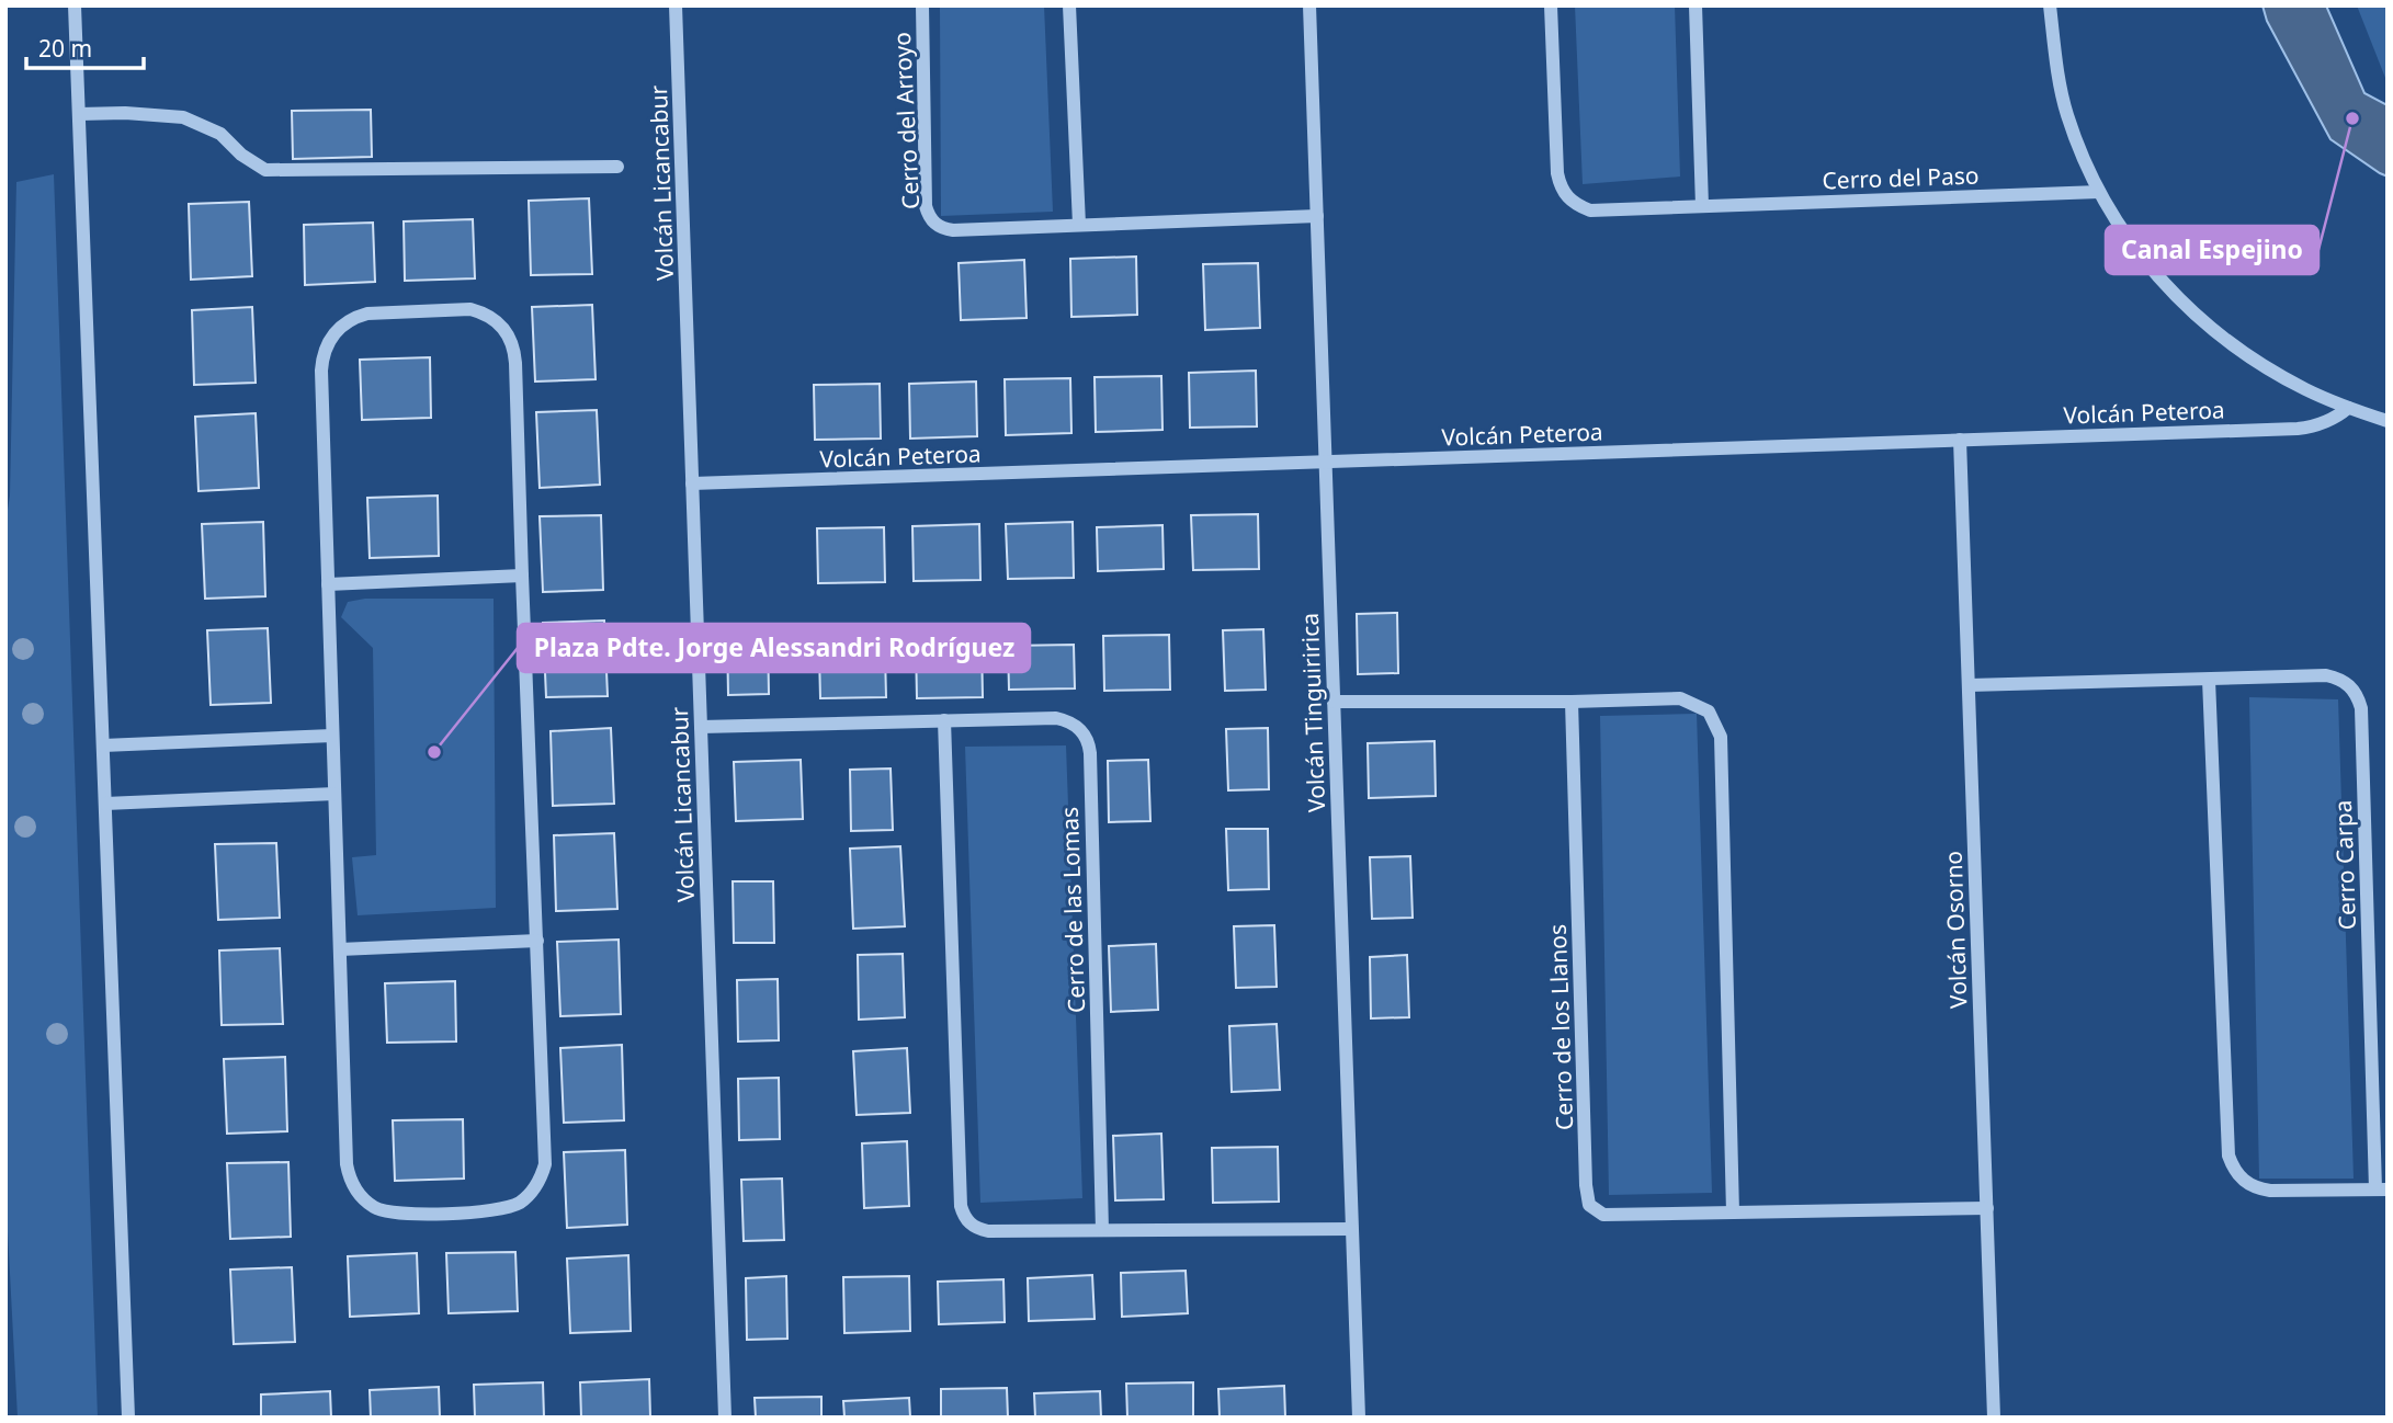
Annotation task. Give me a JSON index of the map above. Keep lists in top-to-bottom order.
{
  "streets": {
    "street": [
      "Cerro del Arroyo",
      "Cerro del Paso",
      "Volcán Licancabur",
      "Volcán Peteroa",
      "Volcán Tinguiririca",
      "Cerro Carpa",
      "Cerro de las Lomas",
      "Volcán Osorno",
      "Cerro de los Llanos"
    ]
  },
  "crossings": [
    ["Cerro del Arroyo", "Volcán Tinguiririca"],
    ["Volcán Licancabur", "Volcán Peteroa"],
    ["Volcán Licancabur", "Cerro de las Lomas"],
    ["Volcán Peteroa", "Volcán Tinguiririca"],
    ["Volcán Peteroa", "Volcán Osorno"],
    ["Cerro Carpa", "Volcán Osorno"],
    ["Volcán Osorno", "Cerro de los Llanos"]
  ],
  "places": ["Canal Espejino", "Plaza Pdte. Jorge Alessandri Rodríguez"],
  "scale_bar": "20 m"
}
